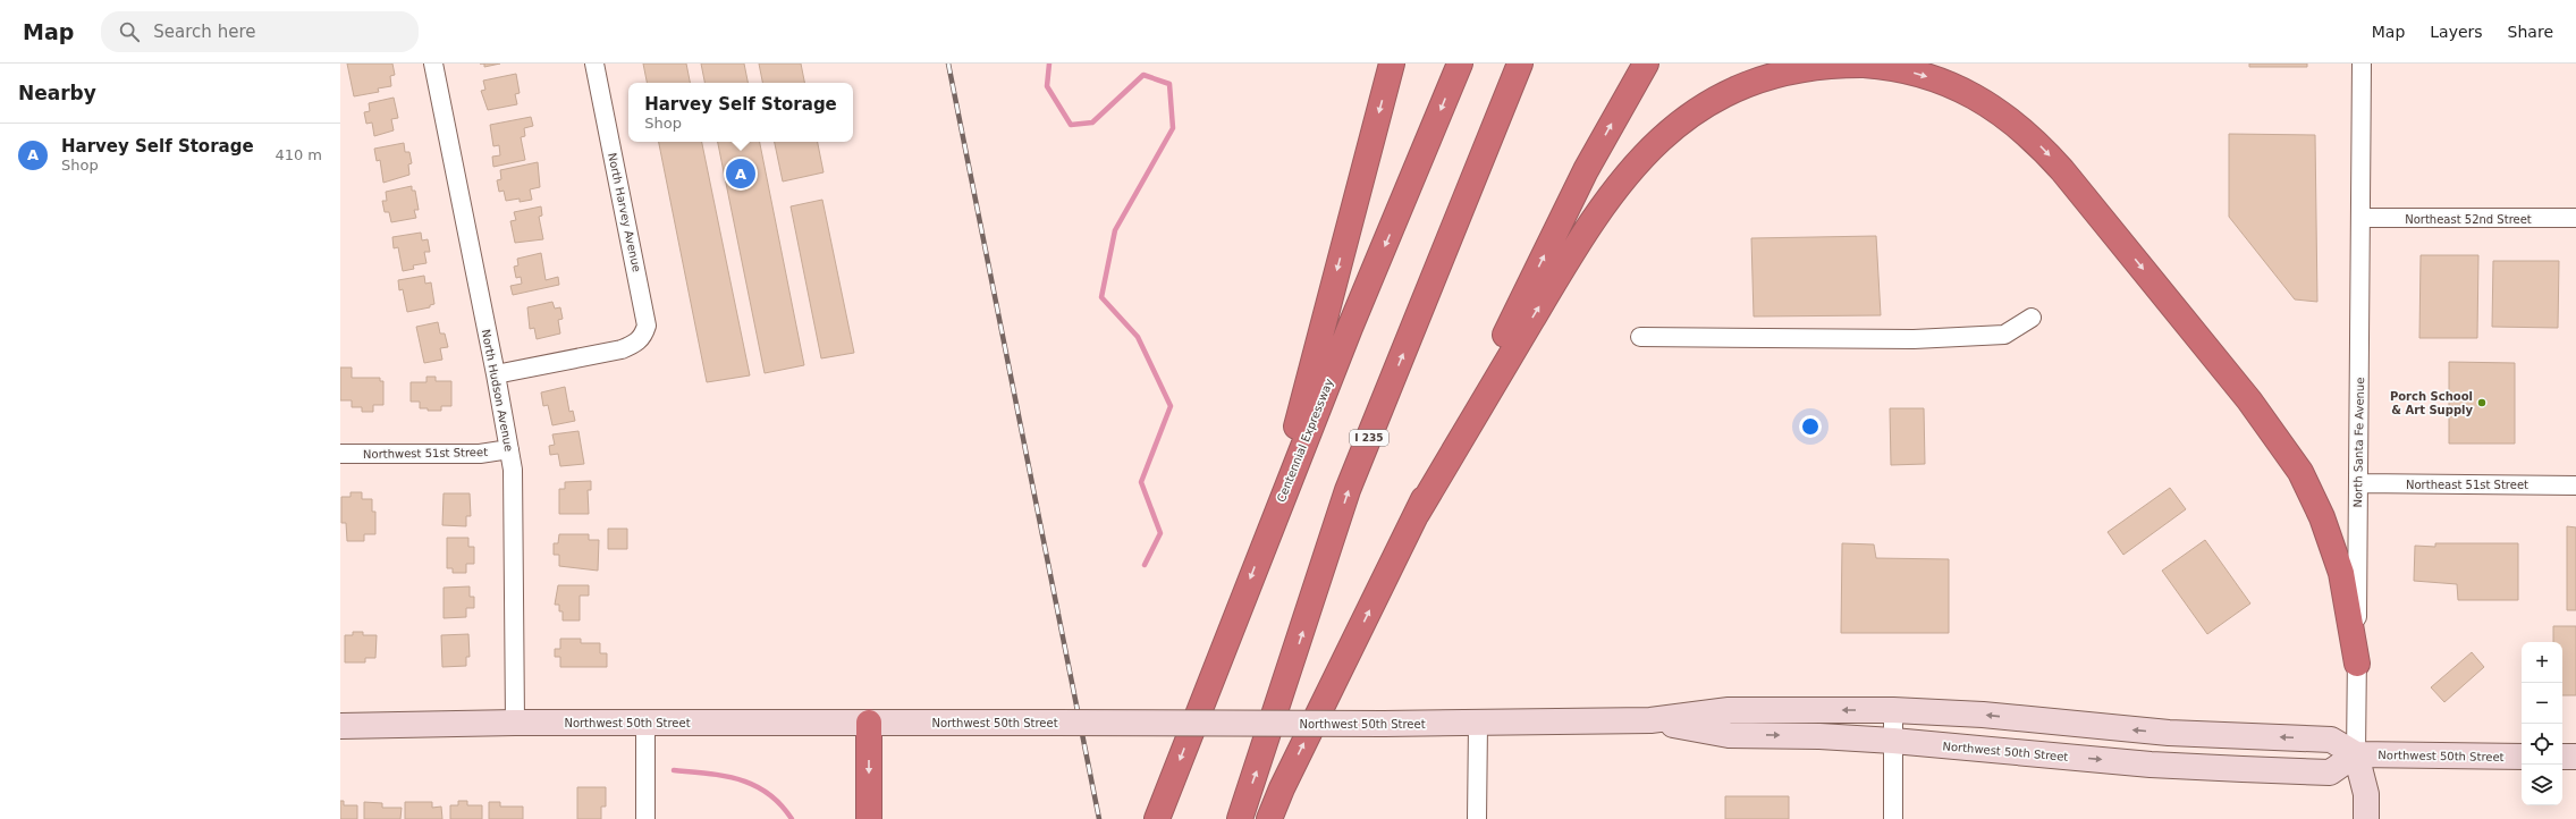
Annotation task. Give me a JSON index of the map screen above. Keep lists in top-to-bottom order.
{
  "streets": {
    "highway": ["I 235", "Centennial Expressway"],
    "main road": ["North Santa Fe Avenue", "Northwest 50th Street"],
    "street": [
      "North Harvey Avenue",
      "Northeast 52nd Street",
      "North Hudson Avenue",
      "Northwest 51st Street",
      "Northeast 51st Street"
    ]
  },
  "crossings": [
    ["North Harvey Avenue", "North Hudson Avenue"],
    ["Northeast 52nd Street", "North Santa Fe Avenue"],
    ["North Hudson Avenue", "Northwest 51st Street"],
    ["North Hudson Avenue", "Northwest 50th Street"],
    ["North Santa Fe Avenue", "Northeast 51st Street"],
    ["North Santa Fe Avenue", "Northwest 50th Street"]
  ],
  "places": ["Porch School & Art Supply"],
  "page": {
    "header": "Map",
    "search": "Search here",
    "nav": ["Map", "Layers", "Share"],
    "heading": "Nearby",
    "popup": ["Harvey Self Storage", "Shop"],
    "list": [
      {
        "mark": "A",
        "name": "Harvey Self Storage",
        "note": "Shop",
        "value": "410 m"
      }
    ],
    "pins": "A",
    "map_buttons": ["+", "−"]
  }
}
